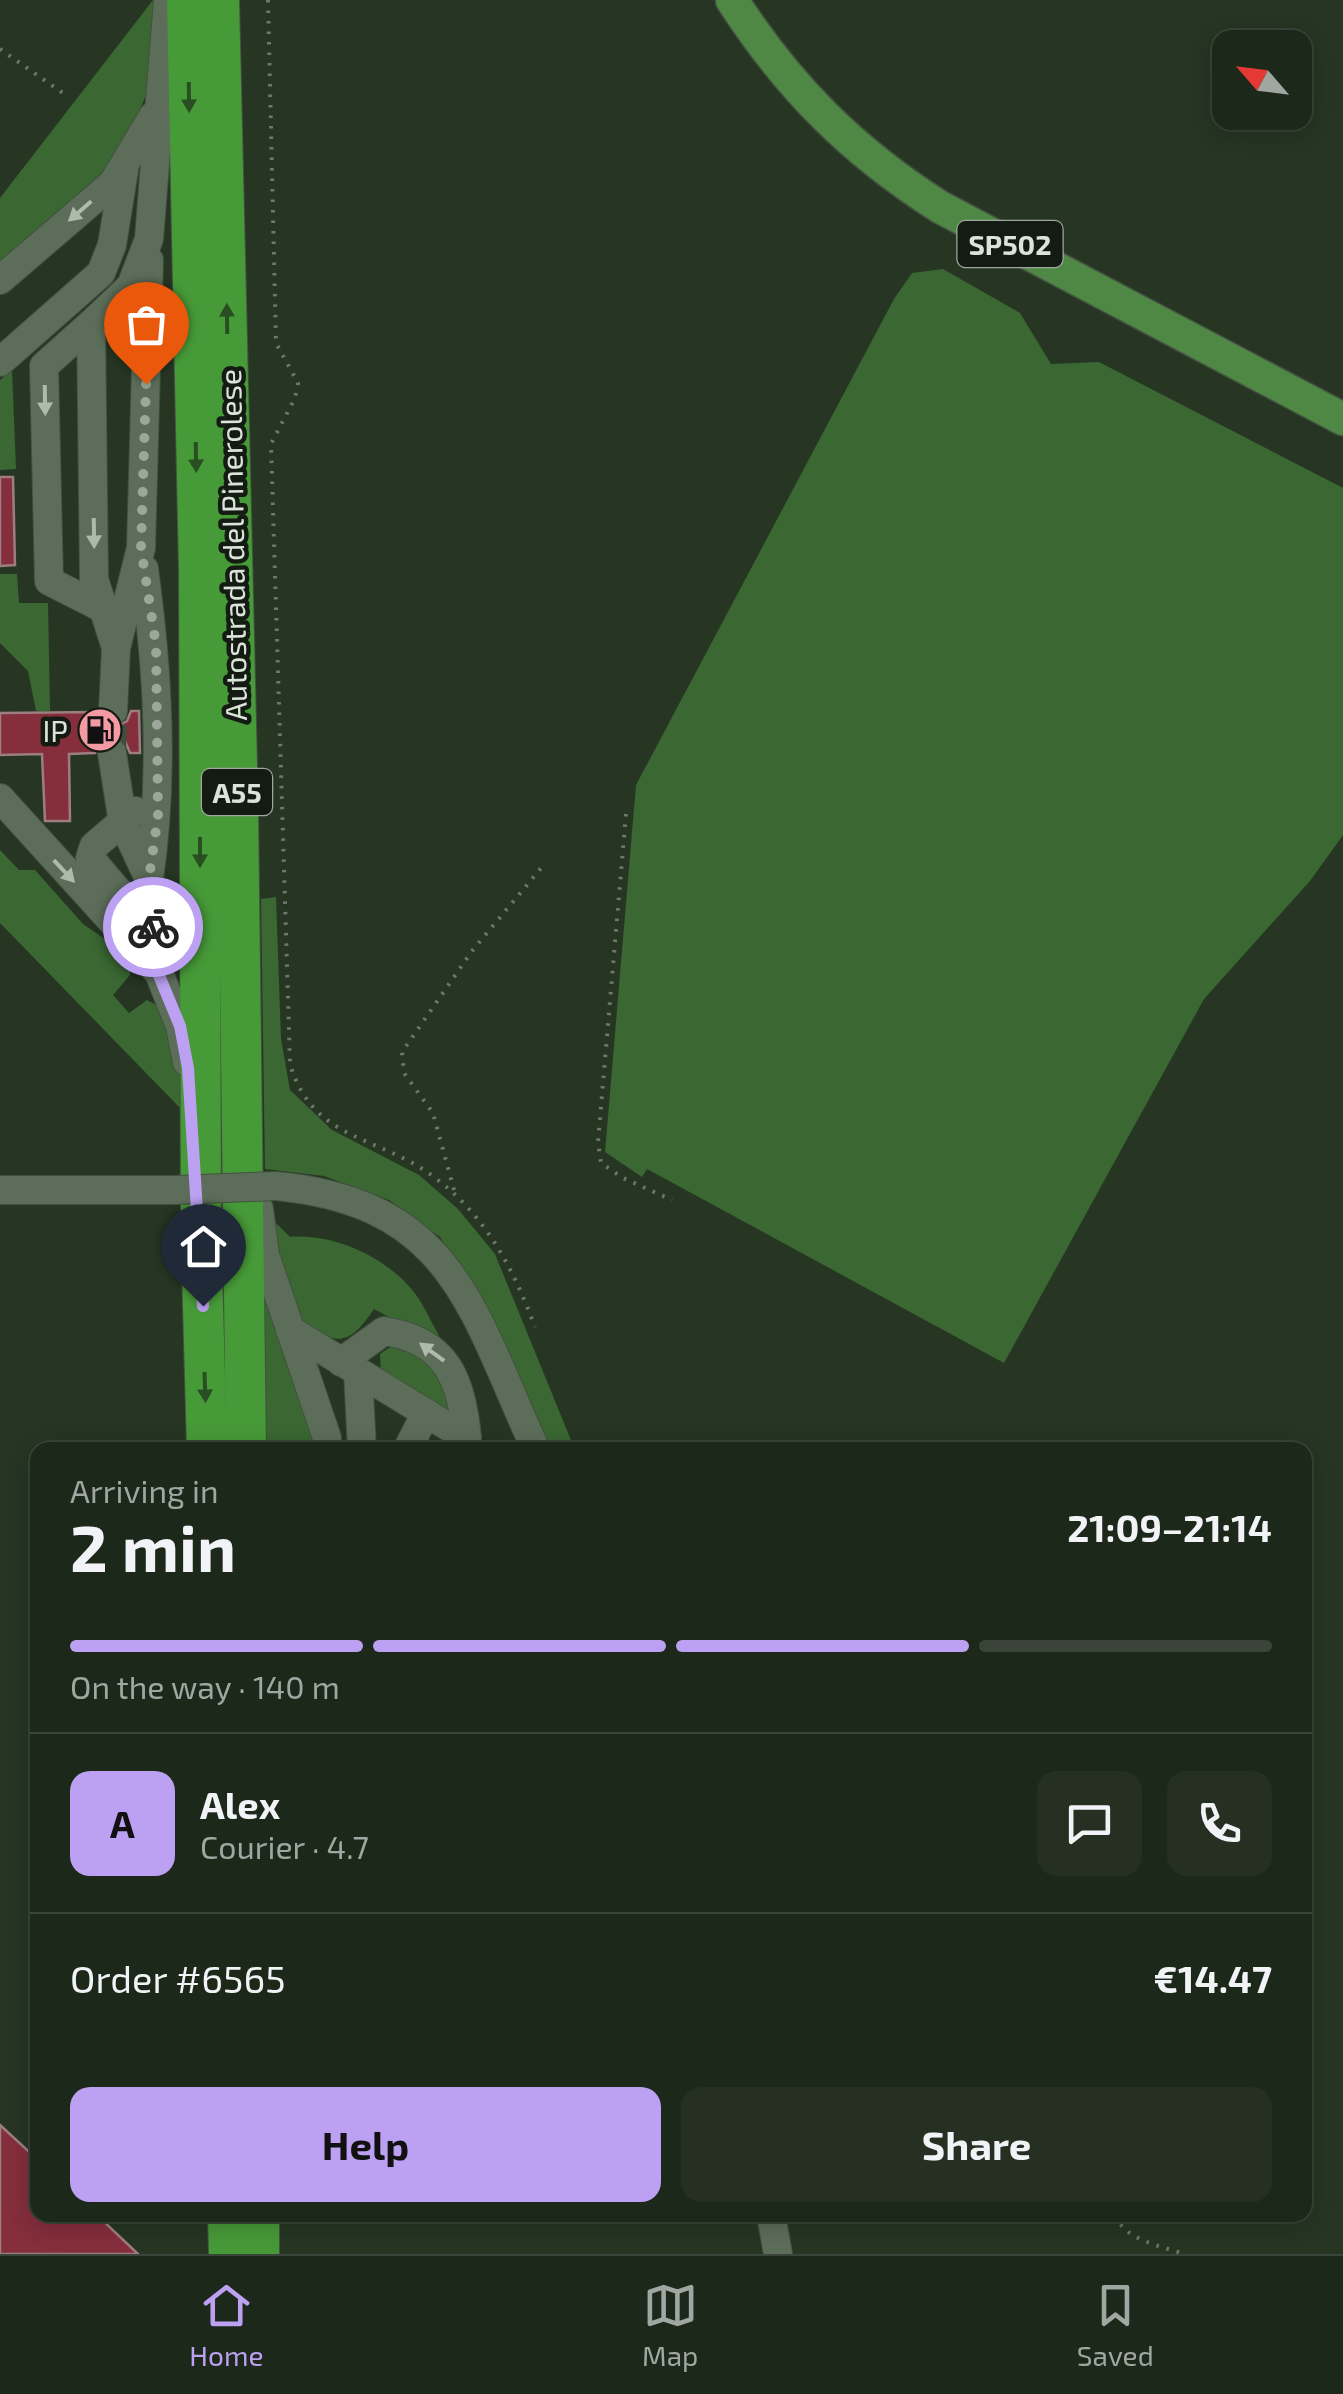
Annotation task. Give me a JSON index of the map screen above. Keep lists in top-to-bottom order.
{
  "streets": {
    "highway": ["Autostrada del Pinerolese", "A55"],
    "main road": ["SP502"]
  },
  "places": {
    "fuel station": ["IP"]
  },
  "north": "top left",
  "page": {
    "heading": ["2 min", "Arriving in", "21:09–21:14"],
    "panel": [
      "Alex",
      "Courier · 4.7",
      "Order #6565",
      "€14.47"
    ],
    "bar": "On the way · 140 m",
    "round": "A",
    "buttons": ["Help", "Share"],
    "tabs": ["Home", "Map", "Saved"]
  }
}
